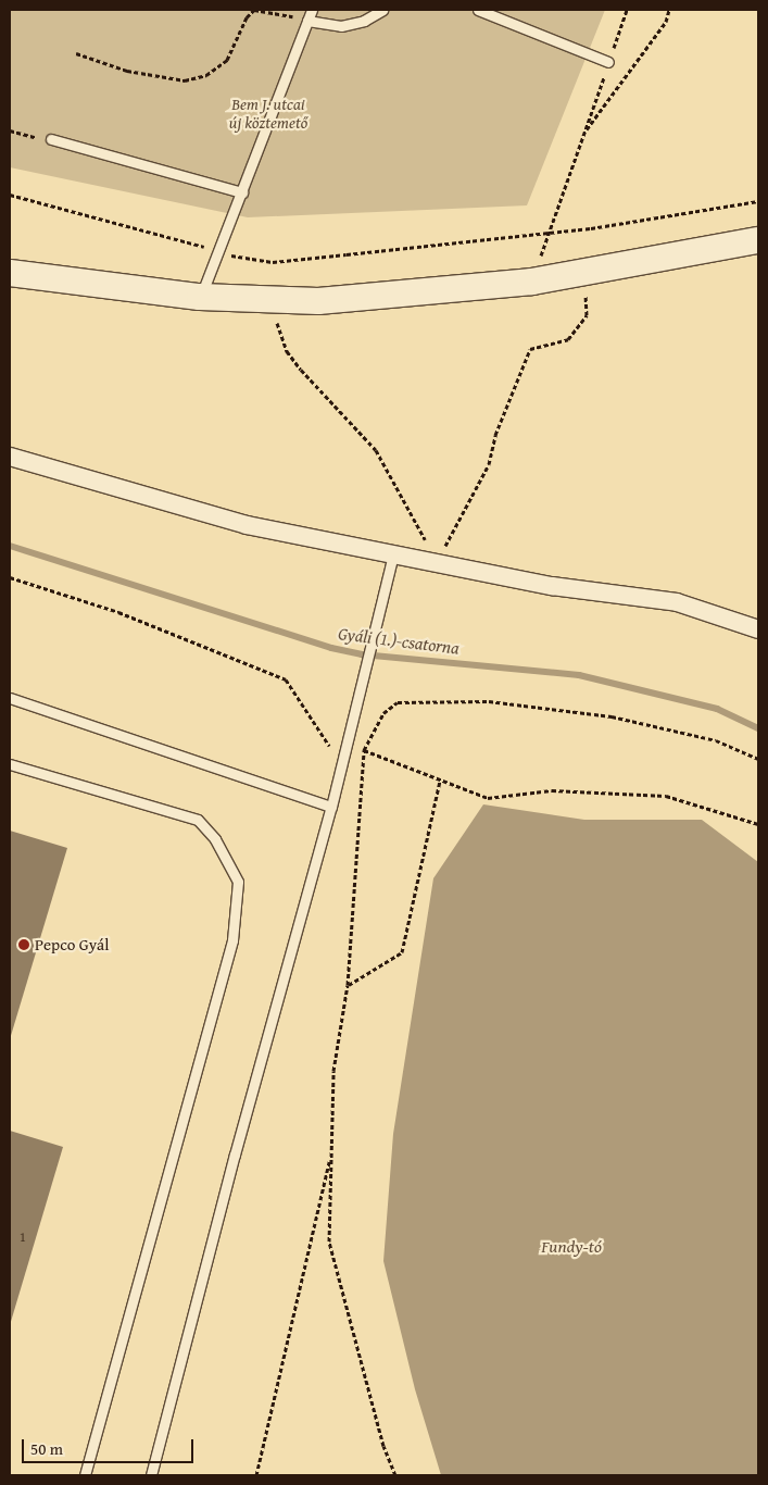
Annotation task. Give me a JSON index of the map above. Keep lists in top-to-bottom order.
{
  "water": ["Gyáli (1.)-csatorna", "Fundy-tó"],
  "parks": ["Bem J. utcai új köztemető"],
  "places": ["Pepco Gyál"],
  "house_numbers": ["1"],
  "scale_bar": "50 m"
}
